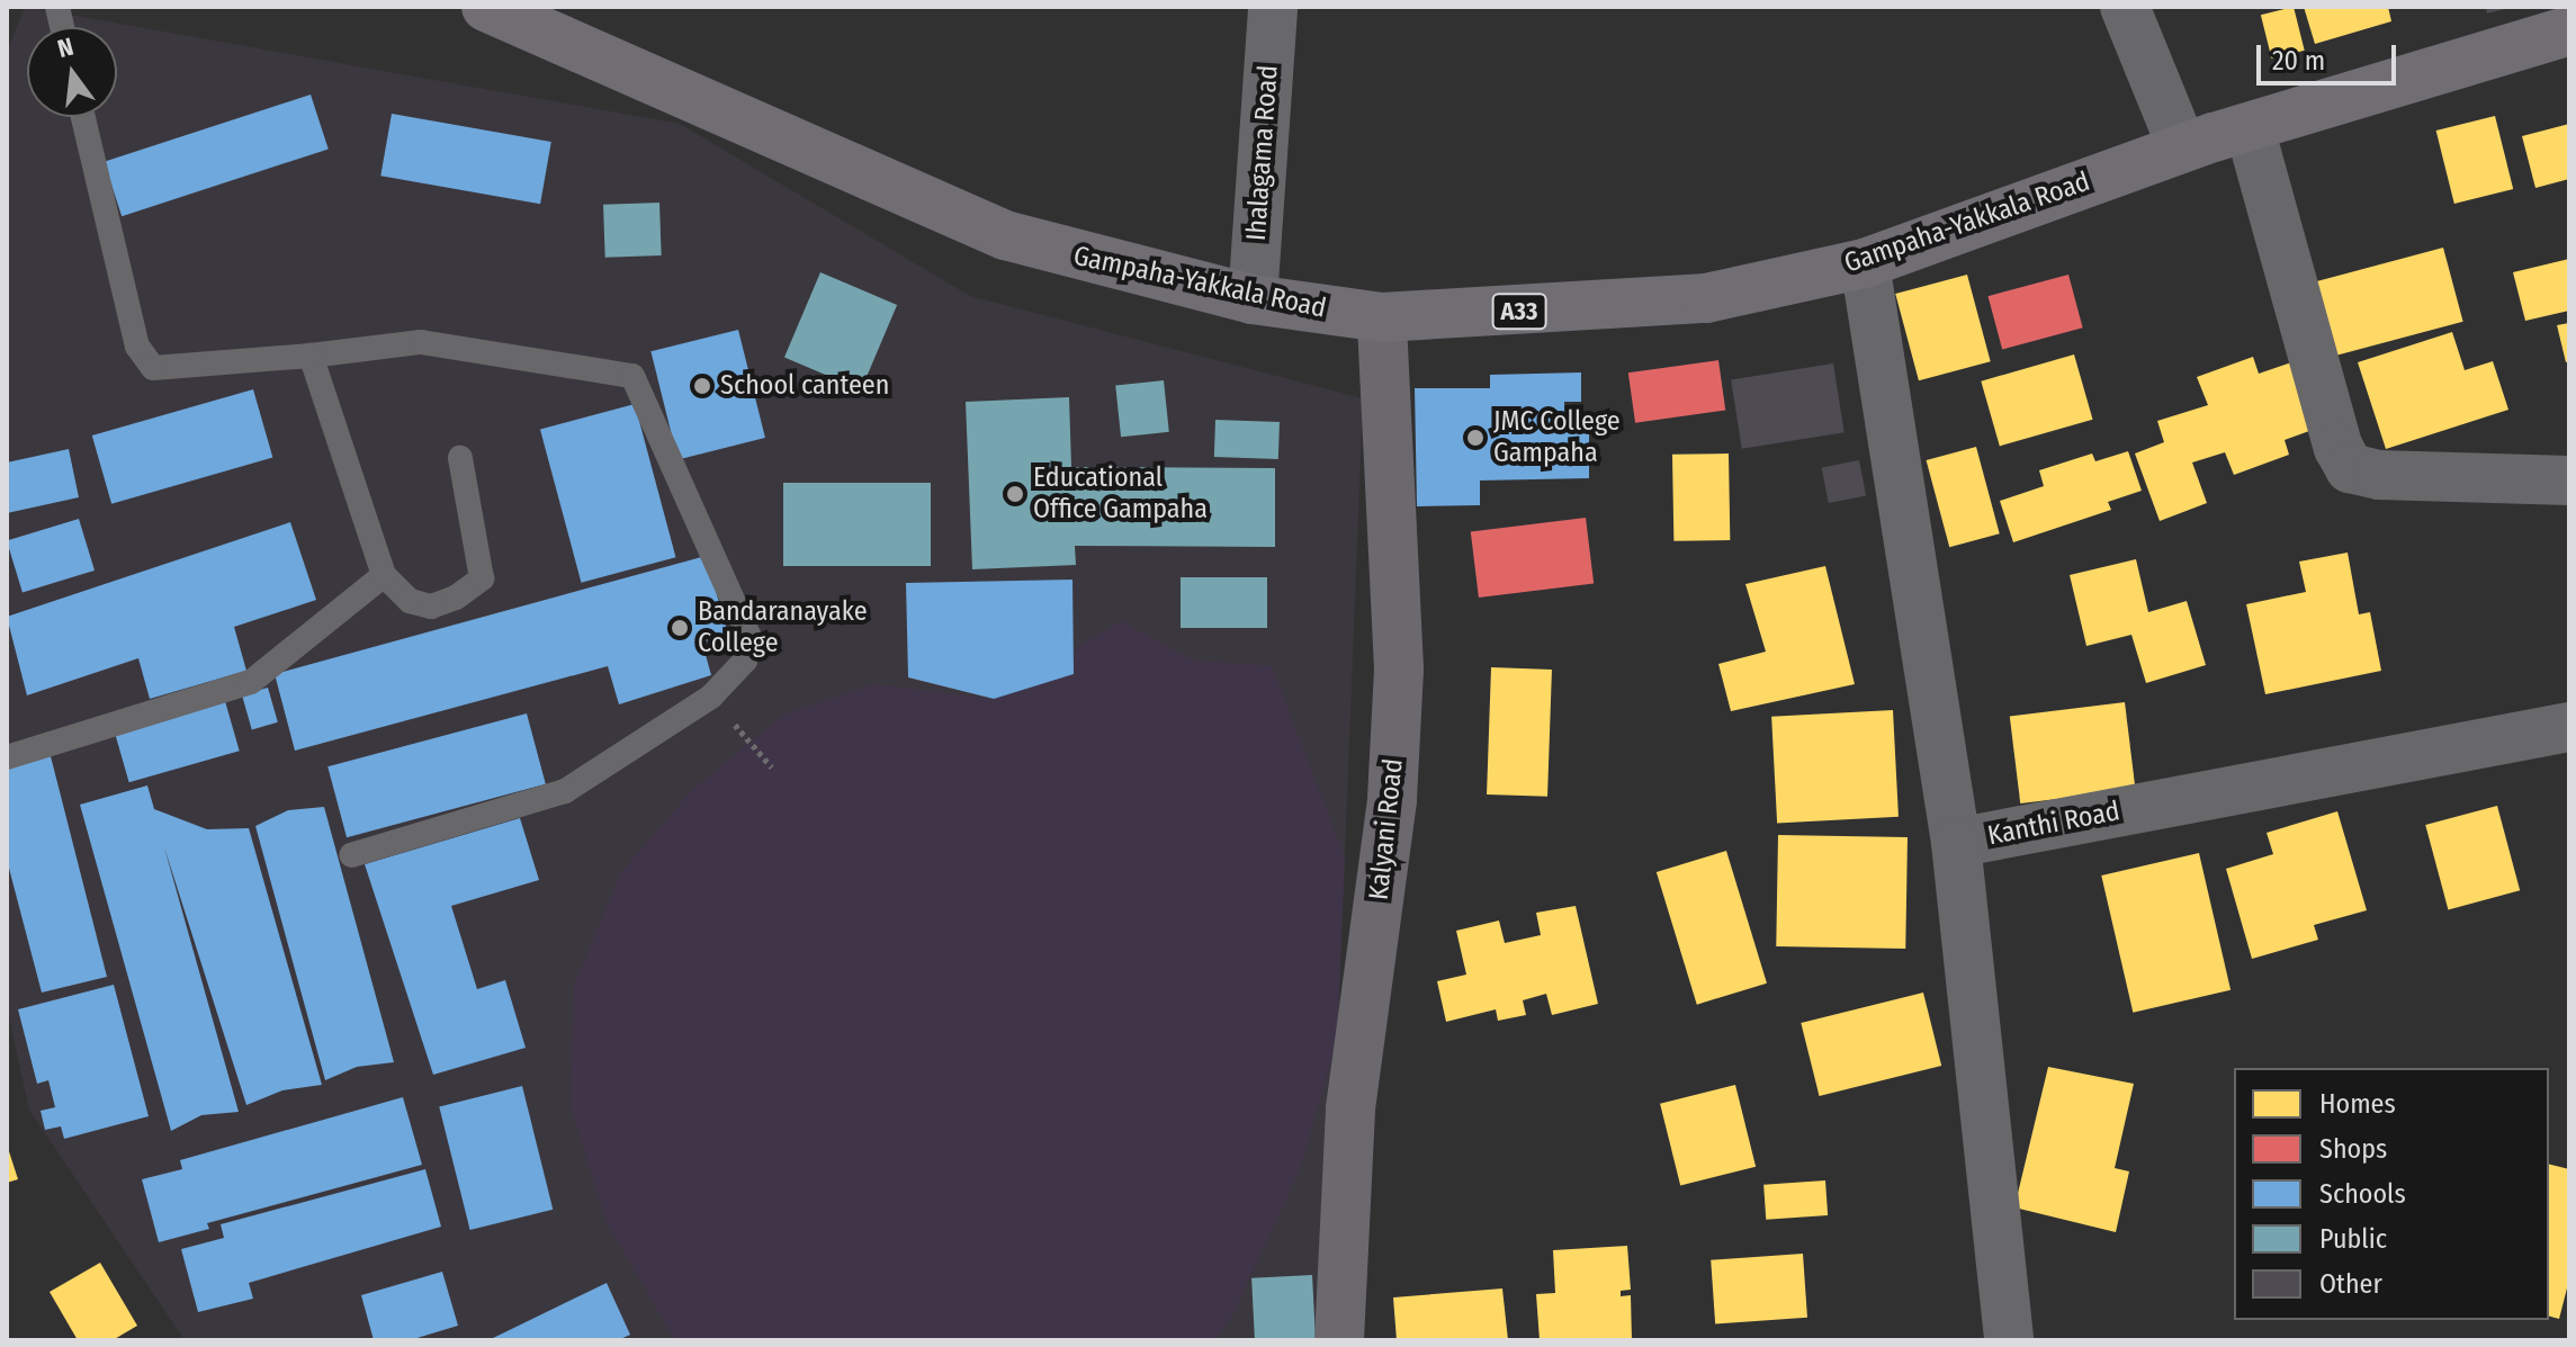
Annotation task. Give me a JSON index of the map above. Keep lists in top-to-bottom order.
{
  "streets": {
    "highway": ["Gampaha-Yakkala Road", "A33"],
    "street": ["Ihalagama Road", "Kanthi Road", "Kalyani Road"]
  },
  "crossings": [
    ["Ihalagama Road", "Gampaha-Yakkala Road"],
    ["Gampaha-Yakkala Road", "Kanthi Road"],
    ["Gampaha-Yakkala Road", "Kalyani Road"]
  ],
  "places": [
    "School canteen",
    "JMC College Gampaha",
    "Educational Office Gampaha",
    "Bandaranayake College"
  ],
  "legend": [
    "Homes",
    "Shops",
    "Schools",
    "Public",
    "Other"
  ],
  "scale_bar": "20 m",
  "north": "top"
}
